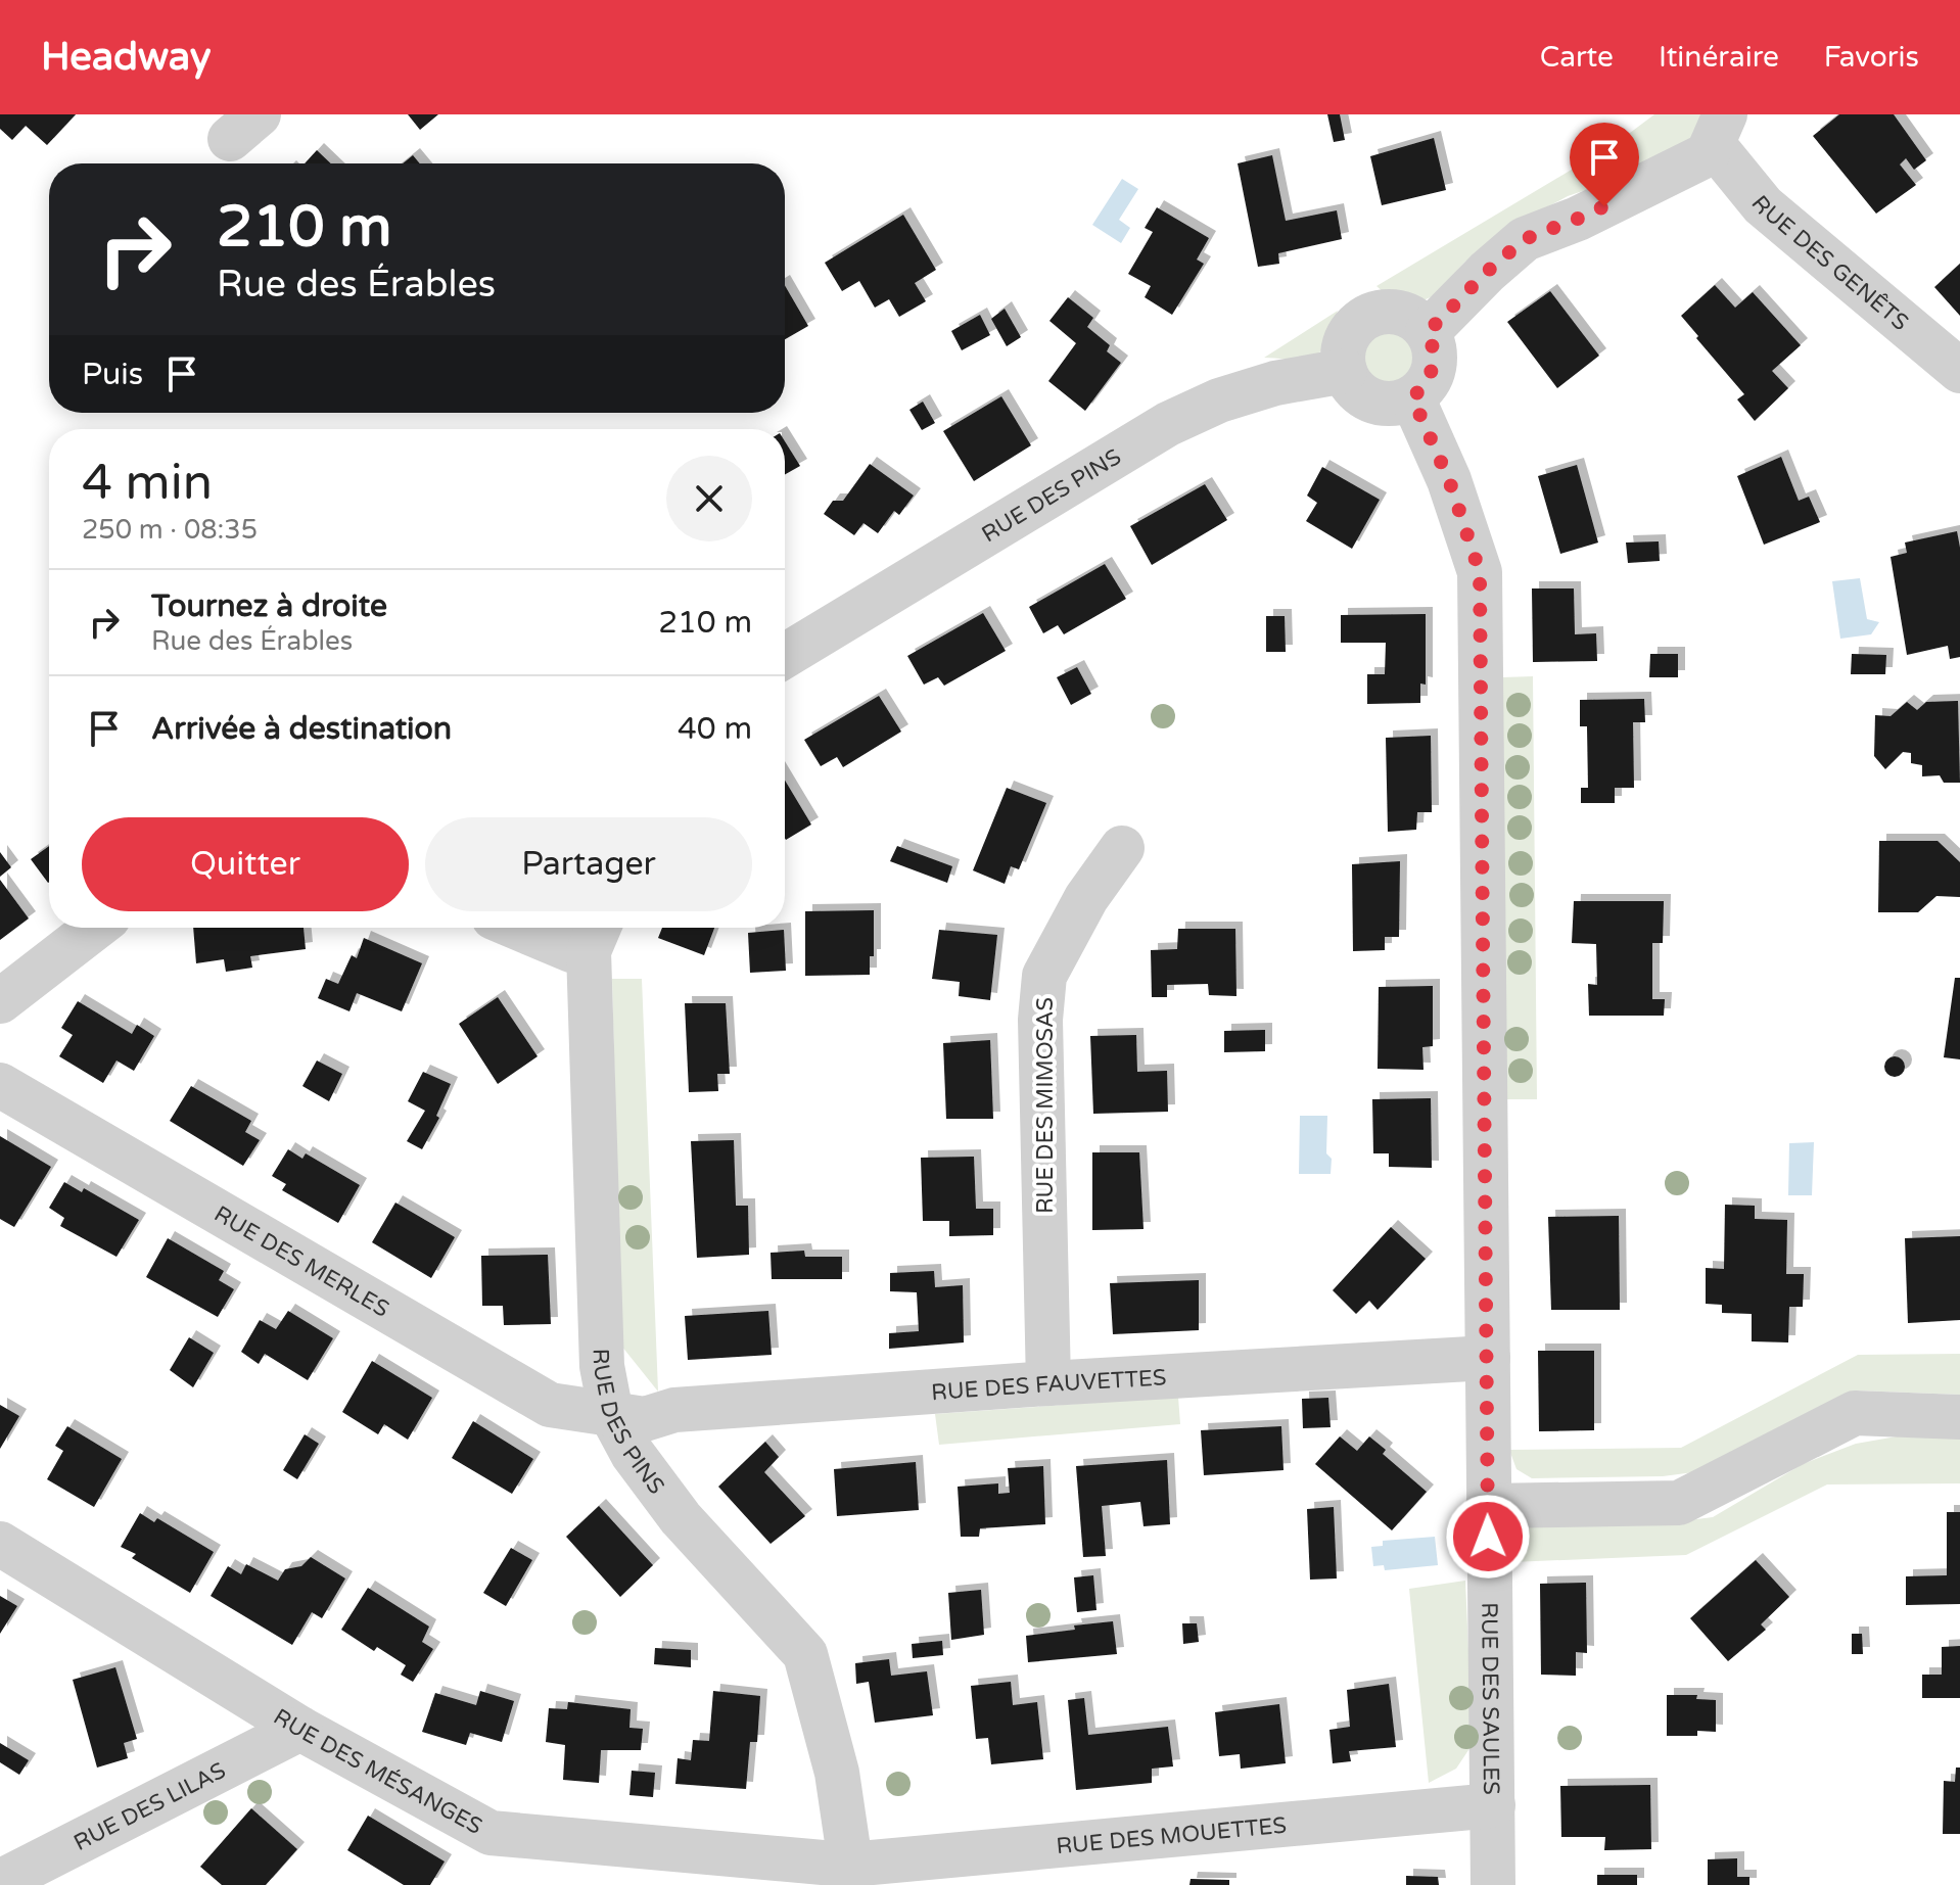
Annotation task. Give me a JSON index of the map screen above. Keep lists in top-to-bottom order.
{
  "streets": {
    "street": [
      "RUE DES GENÊTS",
      "RUE DES PINS",
      "RUE DES MIMOSAS",
      "RUE DES MERLES",
      "RUE DES FAUVETTES",
      "RUE DES SAULES",
      "RUE DES MÉSANGES",
      "RUE DES LILAS",
      "RUE DES MOUETTES"
    ]
  },
  "crossings": [
    ["RUE DES PINS", "RUE DES MERLES"],
    ["RUE DES PINS", "RUE DES FAUVETTES"],
    ["RUE DES PINS", "RUE DES SAULES"],
    ["RUE DES PINS", "RUE DES MÉSANGES"],
    ["RUE DES PINS", "RUE DES MOUETTES"],
    ["RUE DES MIMOSAS", "RUE DES FAUVETTES"],
    ["RUE DES MERLES", "RUE DES FAUVETTES"],
    ["RUE DES FAUVETTES", "RUE DES SAULES"],
    ["RUE DES SAULES", "RUE DES MOUETTES"],
    ["RUE DES MÉSANGES", "RUE DES LILAS"],
    ["RUE DES MÉSANGES", "RUE DES MOUETTES"]
  ],
  "page": {
    "header": "Headway",
    "nav": ["Carte", "Itinéraire", "Favoris"],
    "turn": ["210 m", "Rue des Érables"],
    "then": "Puis",
    "heading": ["4 min", "250 m · 08:35"],
    "list": [
      {
        "name": "Tournez à droite",
        "note": "Rue des Érables",
        "value": "210 m"
      },
      {
        "name": "Arrivée à destination",
        "value": "40 m"
      }
    ],
    "buttons": ["Quitter", "Partager"]
  }
}
